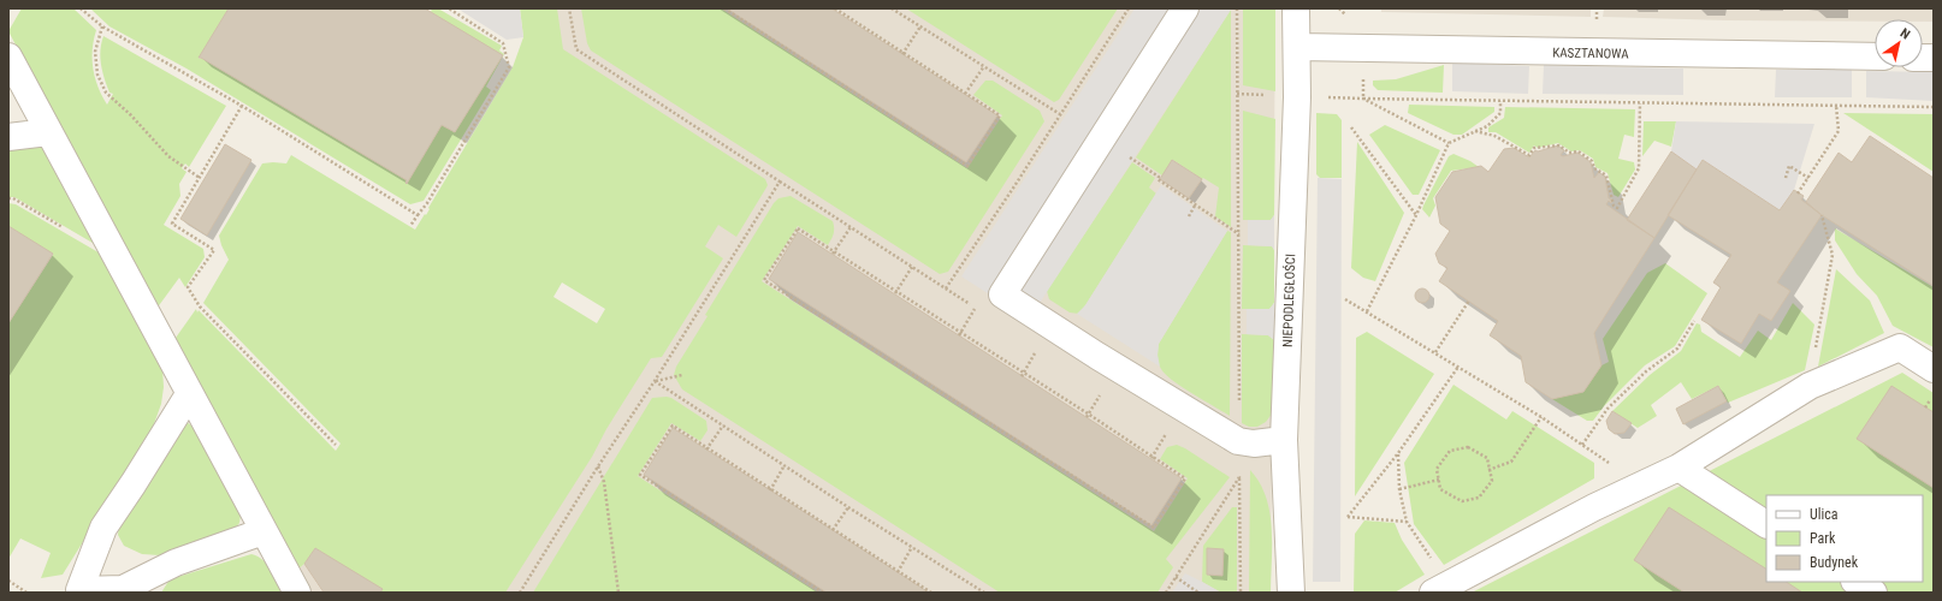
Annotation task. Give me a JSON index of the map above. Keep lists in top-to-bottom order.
{
  "streets": {
    "street": ["KASZTANOWA", "NIEPODLEGŁOŚCI"]
  },
  "crossings": [
    ["KASZTANOWA", "NIEPODLEGŁOŚCI"]
  ],
  "legend": ["Ulica", "Park", "Budynek"],
  "north": "top right"
}
